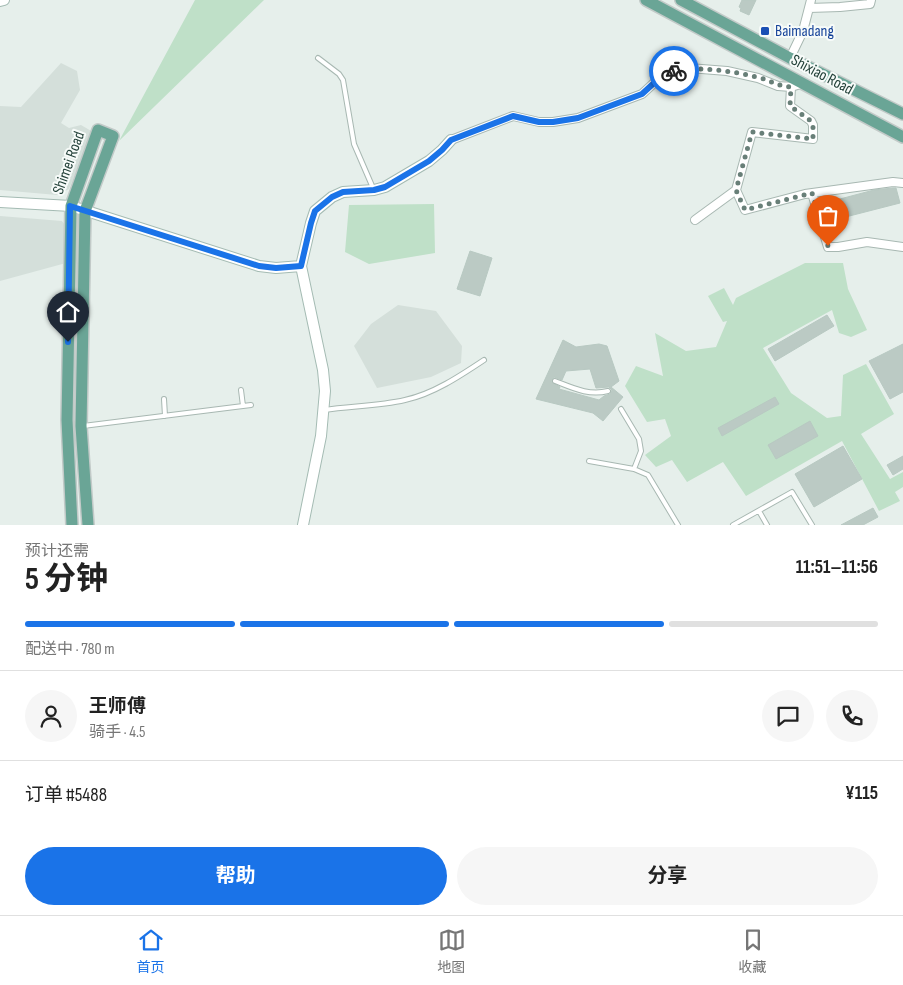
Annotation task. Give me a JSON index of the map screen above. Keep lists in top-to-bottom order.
{
  "streets": {
    "main road": ["Shixiao Road", "Shimei Road"]
  },
  "places": {
    "transit": ["Baimadang"]
  },
  "page": {
    "heading": ["5 分钟", "预计还需", "11:51–11:56"],
    "panel": [
      "王师傅",
      "骑手 · 4.5",
      "订单 #5488",
      "¥115"
    ],
    "bar": "配送中 · 780 m",
    "buttons": ["帮助", "分享"],
    "tabs": ["首页", "地图", "收藏"]
  }
}
